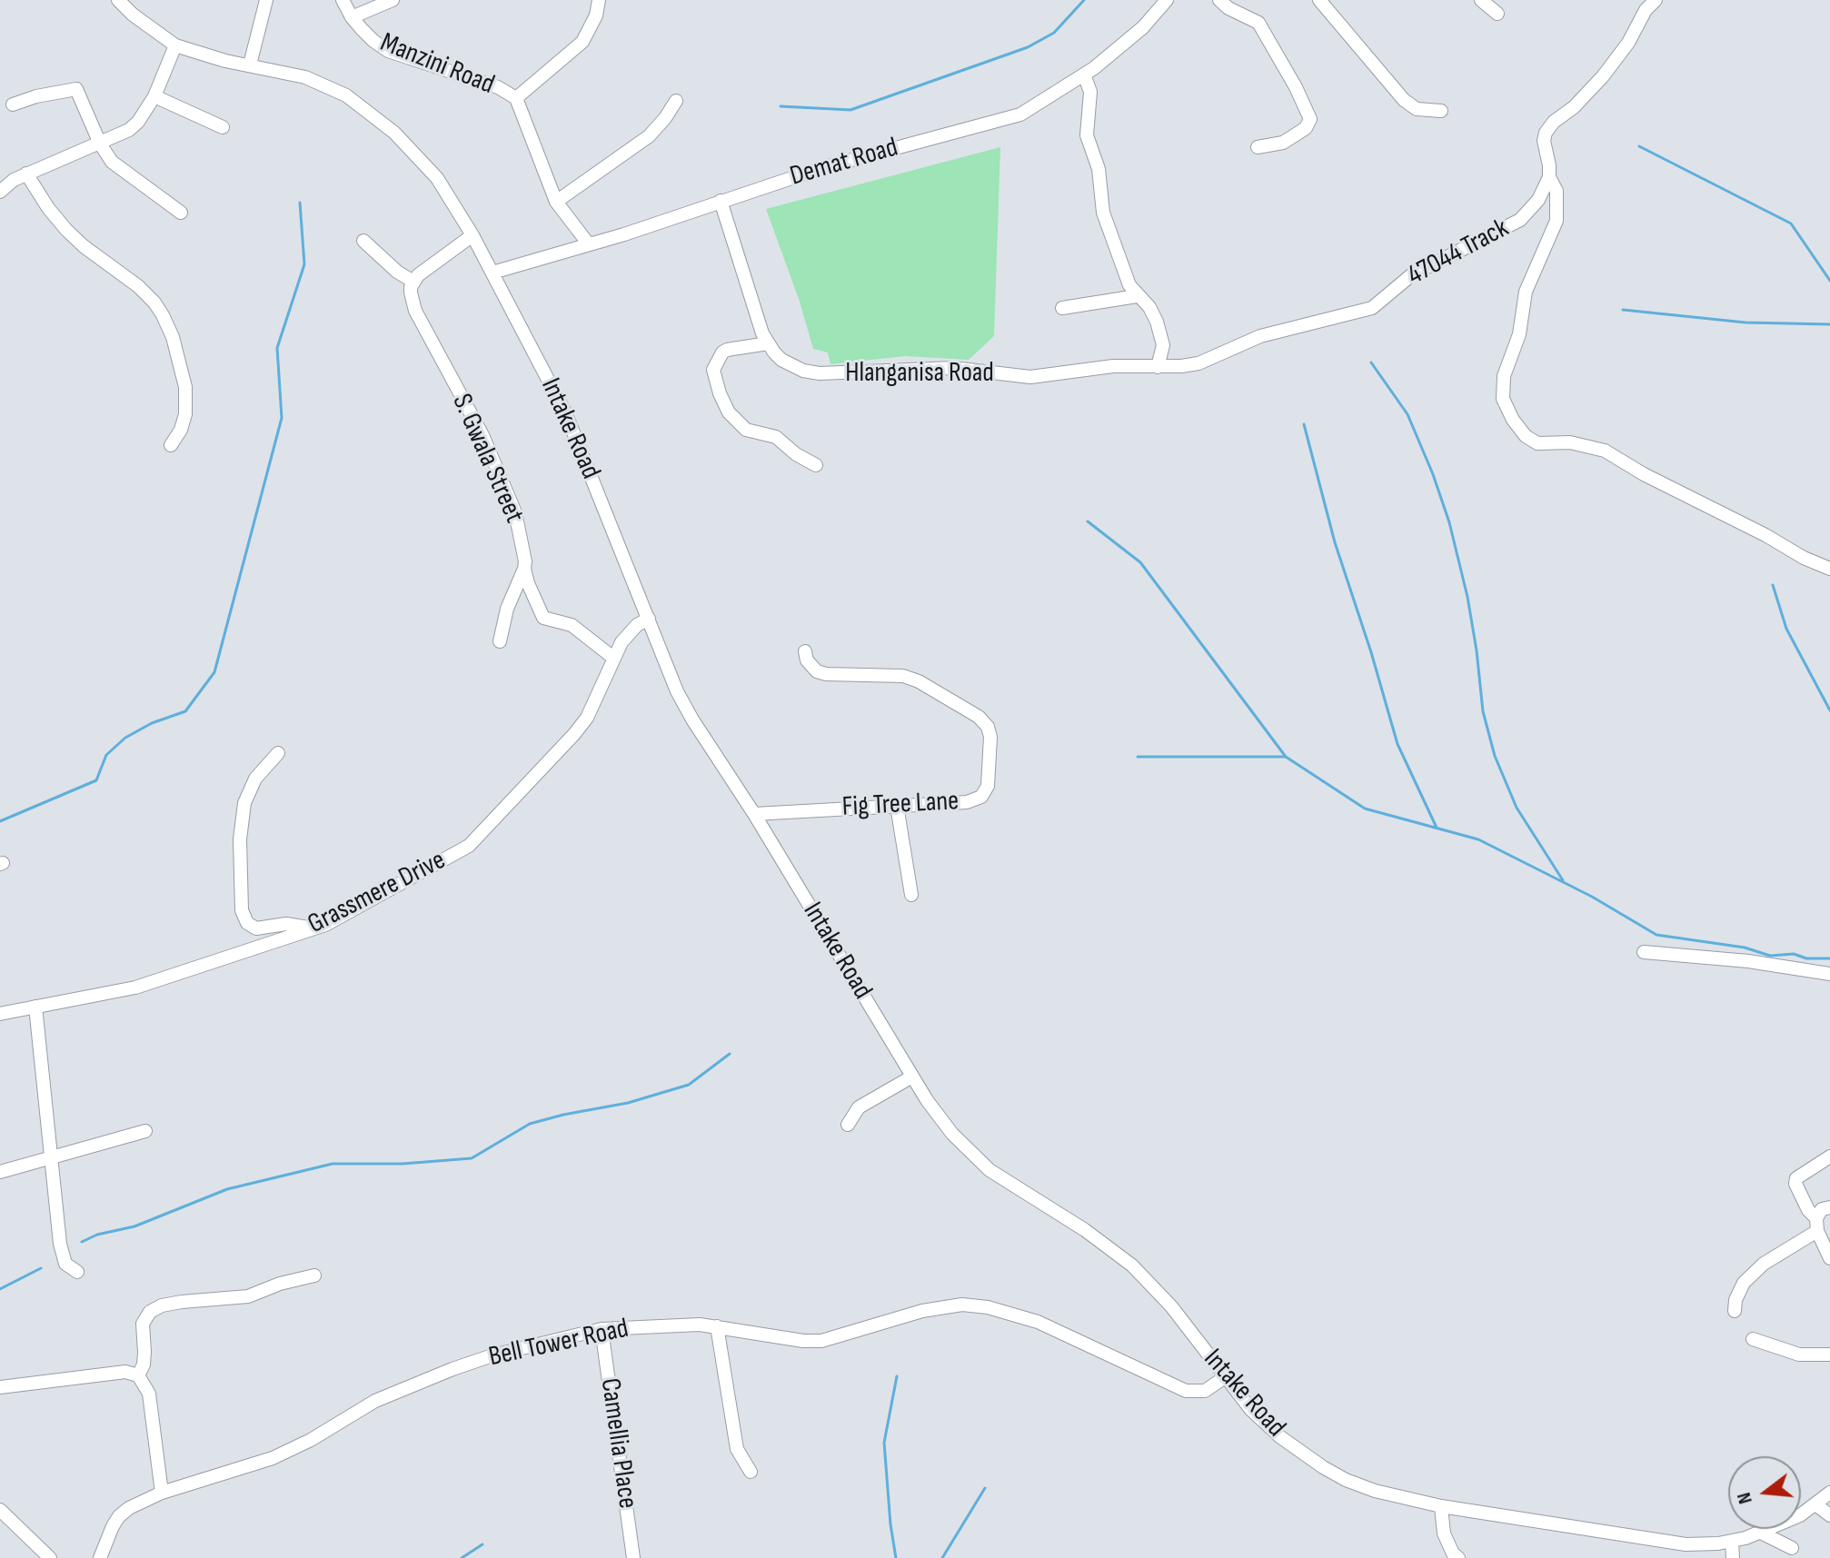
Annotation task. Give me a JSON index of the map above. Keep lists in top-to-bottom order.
{
  "streets": {
    "street": [
      "Manzini Road",
      "Demat Road",
      "47044 Track",
      "Hlanganisa Road",
      "Intake Road",
      "S. Gwala Street",
      "Fig Tree Lane",
      "Grassmere Drive",
      "Bell Tower Road",
      "Camellia Place"
    ]
  },
  "crossings": [
    ["Manzini Road", "Demat Road"],
    ["Demat Road", "Hlanganisa Road"],
    ["Demat Road", "Intake Road"],
    ["47044 Track", "Hlanganisa Road"],
    ["Intake Road", "Fig Tree Lane"],
    ["Intake Road", "Grassmere Drive"],
    ["Intake Road", "Bell Tower Road"],
    ["S. Gwala Street", "Grassmere Drive"],
    ["Bell Tower Road", "Camellia Place"]
  ],
  "north": "left"
}
